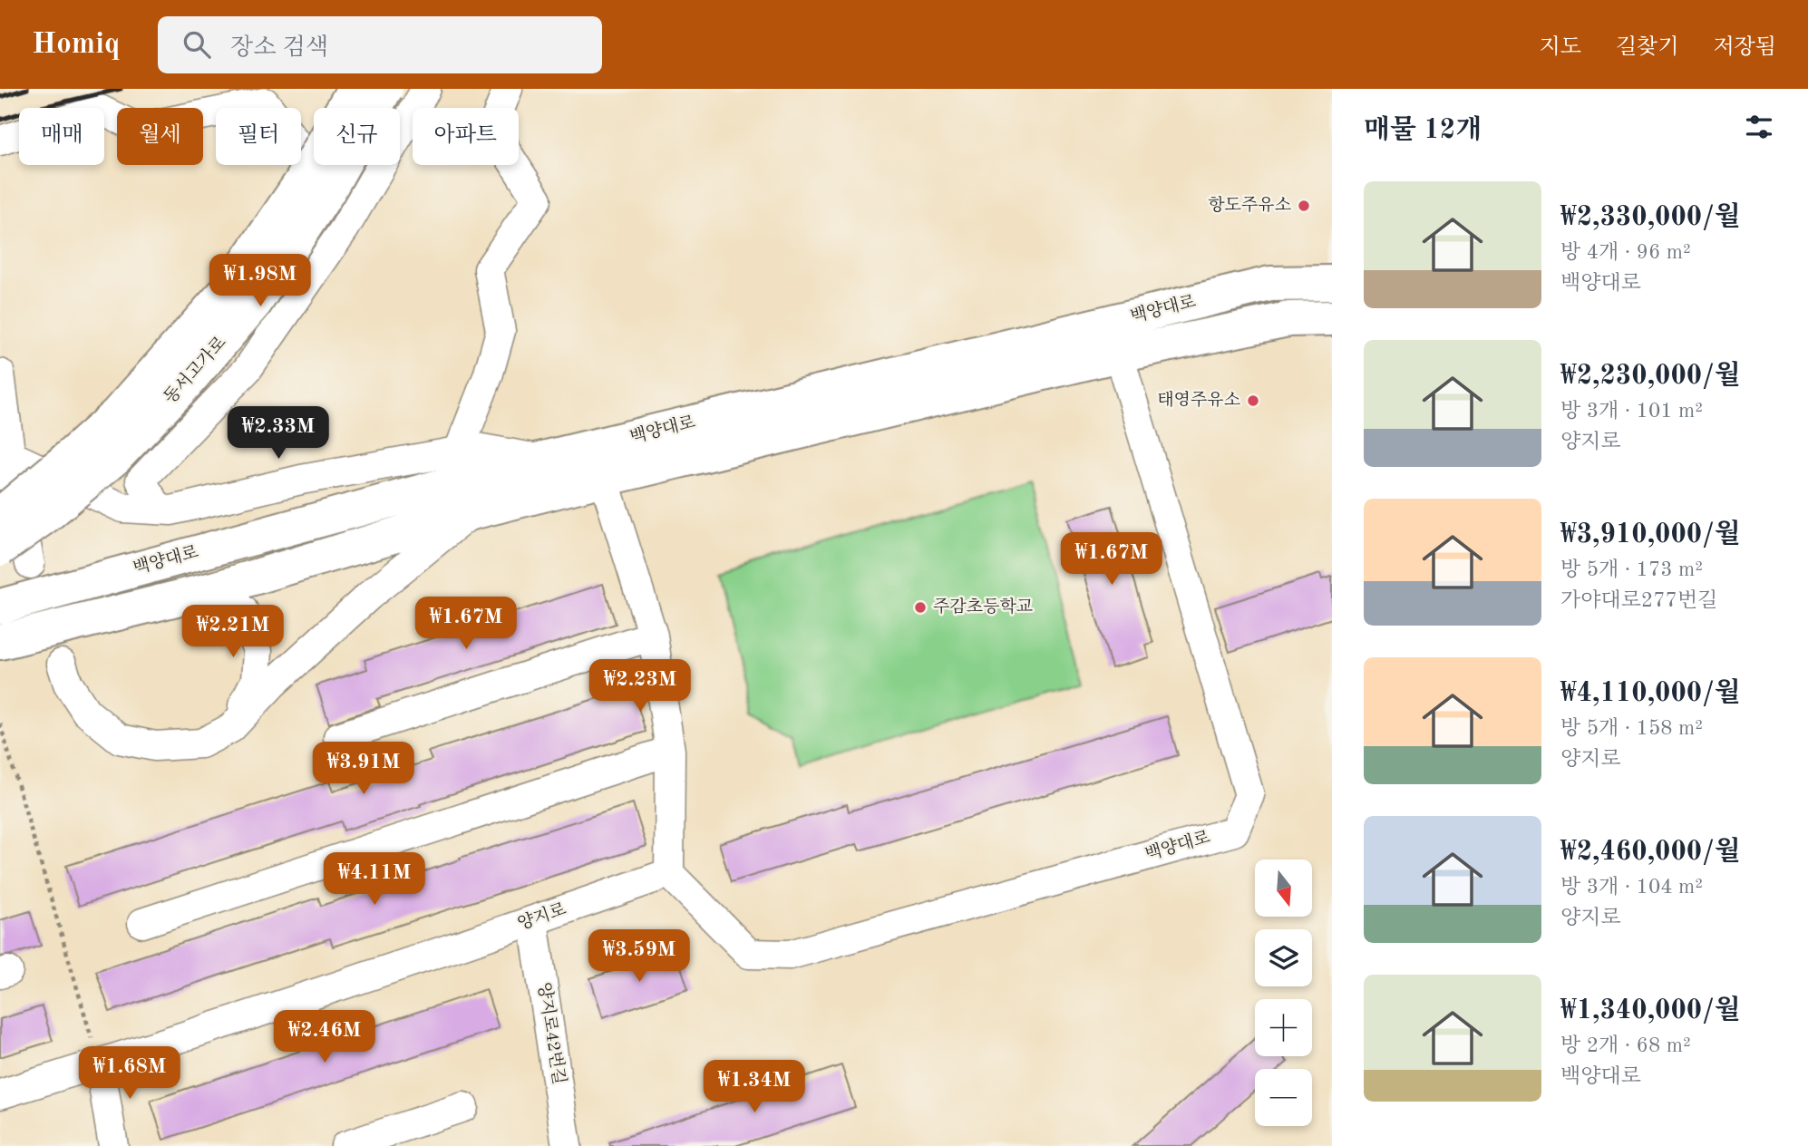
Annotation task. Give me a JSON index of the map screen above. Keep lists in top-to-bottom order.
{
  "streets": {
    "main road": ["백양대로", "동서고가로"],
    "street": ["양지로", "양지로42번길"]
  },
  "crossings": [
    ["백양대로", "양지로"],
    ["양지로", "양지로42번길"]
  ],
  "places": ["항도주유소", "태영주유소", "주감초등학교"],
  "north": "bottom",
  "page": {
    "header": "Homiq",
    "search": "장소 검색",
    "nav": ["지도", "길찾기", "저장됨"],
    "heading": "매물 12개",
    "chip": [
      "매매",
      "월세",
      "필터",
      "신규",
      "아파트"
    ],
    "list": [
      {
        "name": "₩2,330,000/월",
        "note": "방 4개 · 96 m² · 백양대로"
      },
      {
        "name": "₩2,230,000/월",
        "note": "방 3개 · 101 m² · 양지로"
      },
      {
        "name": "₩3,910,000/월",
        "note": "방 5개 · 173 m² · 가야대로277번길"
      },
      {
        "name": "₩4,110,000/월",
        "note": "방 5개 · 158 m² · 양지로"
      },
      {
        "name": "₩2,460,000/월",
        "note": "방 3개 · 104 m² · 양지로"
      },
      {
        "name": "₩1,340,000/월",
        "note": "방 2개 · 68 m² · 백양대로"
      }
    ],
    "price": [
      "₩1.98M",
      "₩2.33M",
      "₩1.67M",
      "₩1.67M",
      "₩2.21M",
      "₩2.23M",
      "₩3.91M",
      "₩4.11M",
      "₩3.59M",
      "₩2.46M",
      "₩1.68M",
      "₩1.34M"
    ],
    "map_buttons": ["+", "−"]
  }
}
